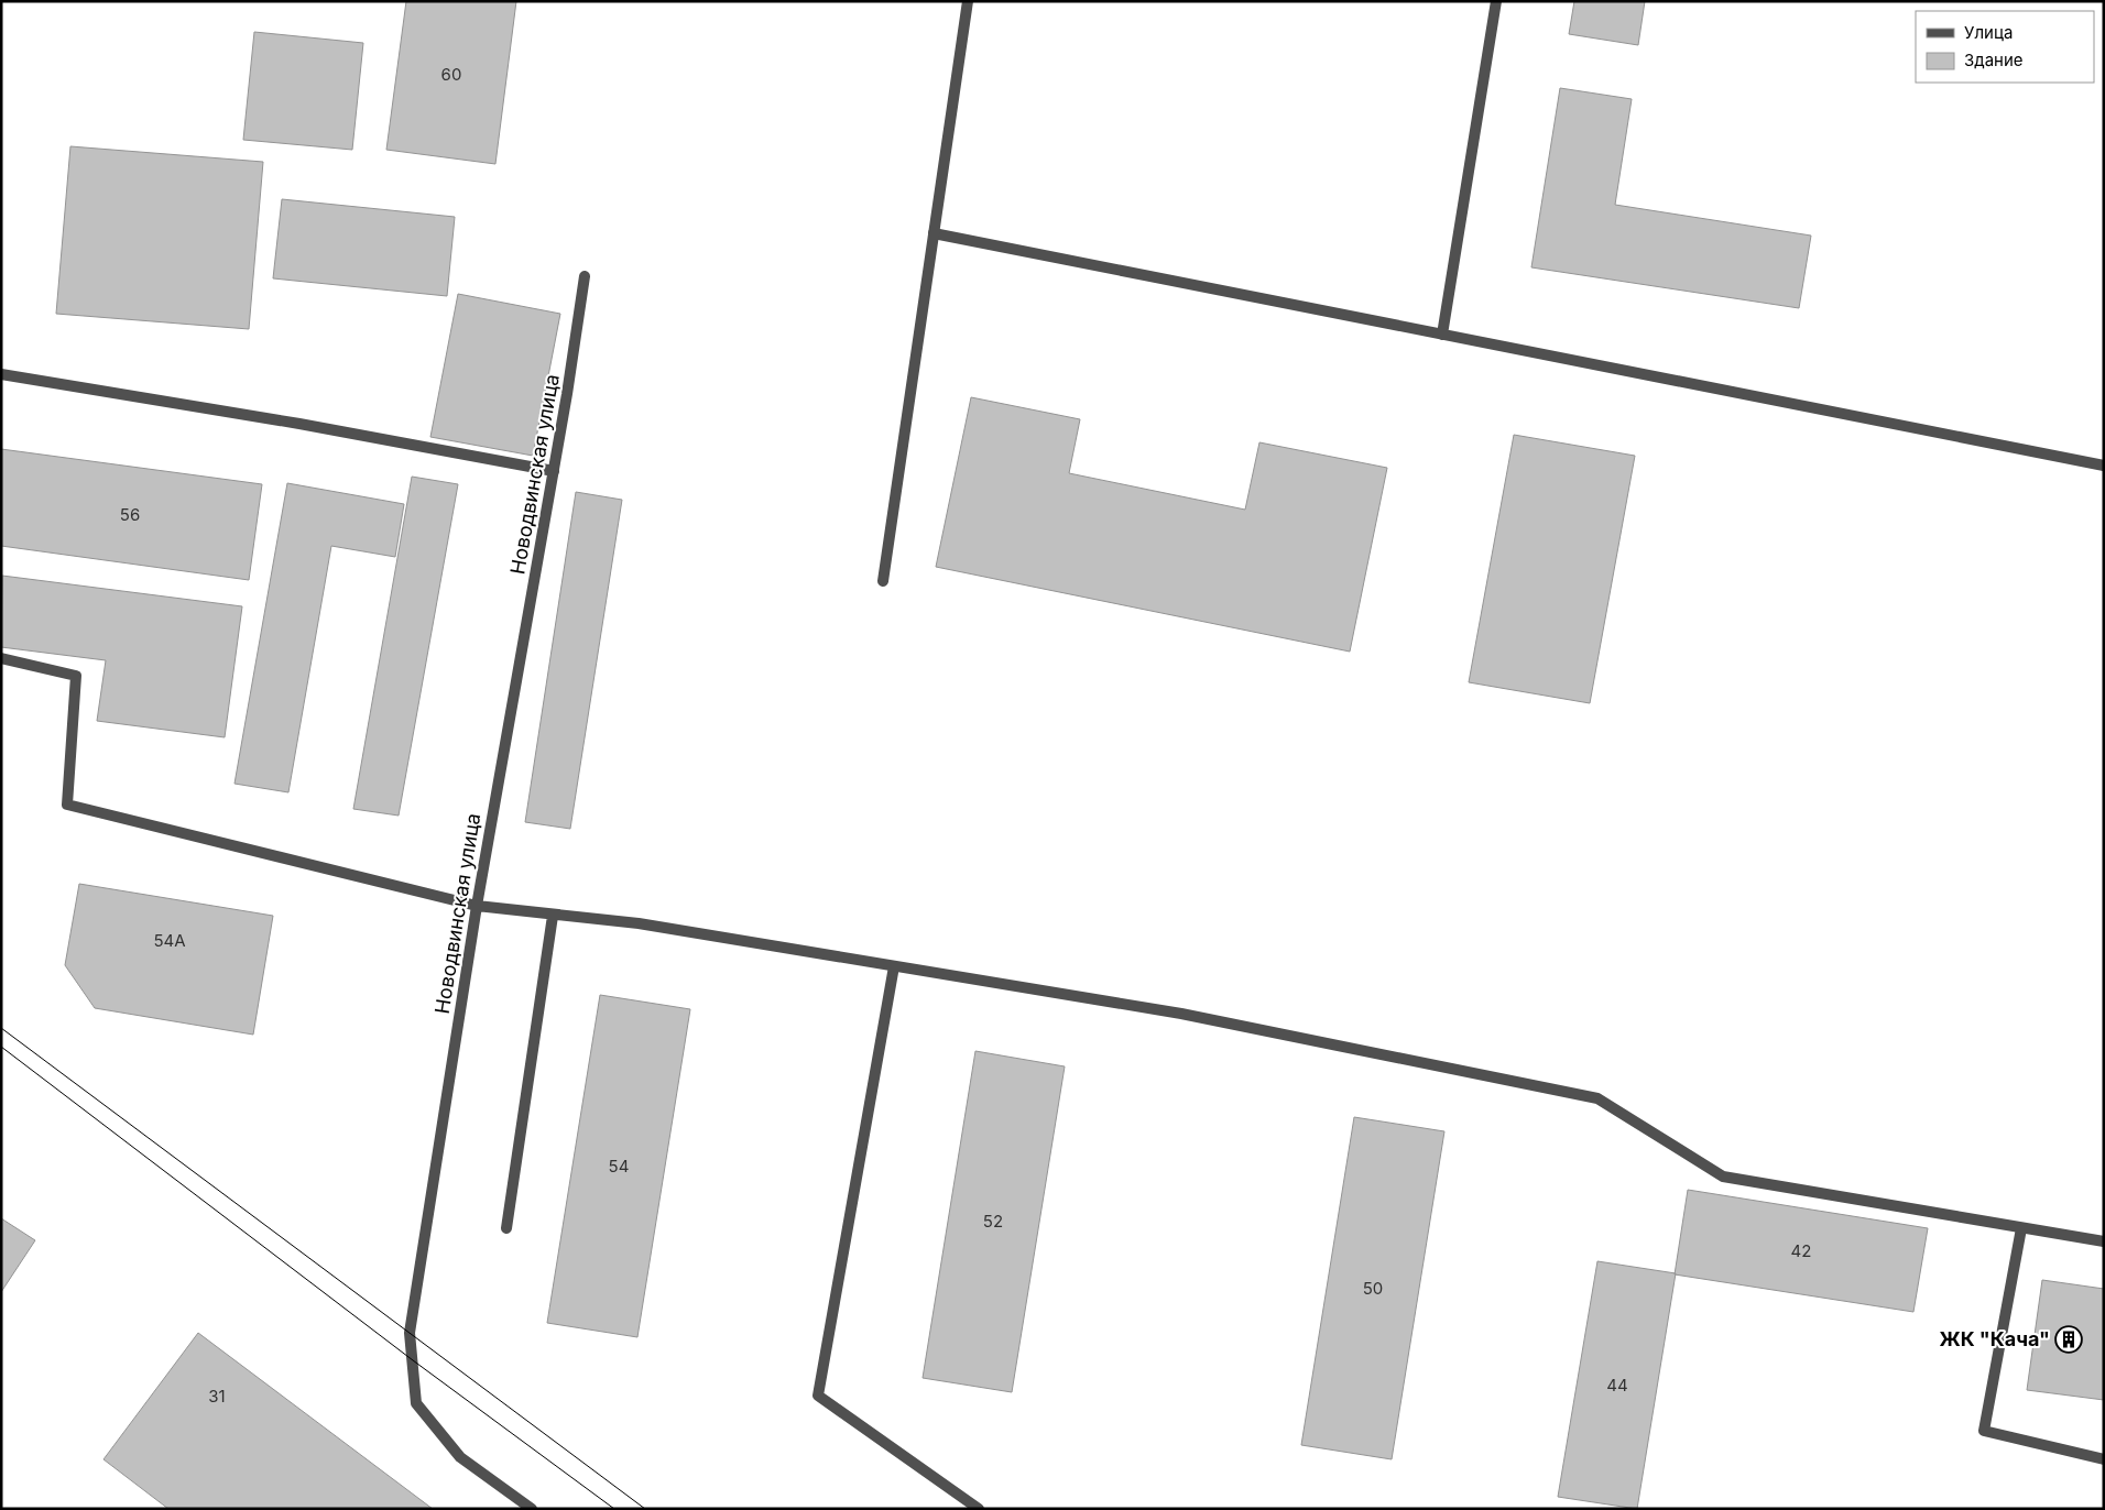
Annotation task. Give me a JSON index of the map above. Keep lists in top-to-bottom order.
{
  "streets": {
    "street": ["Новодвинская улица"]
  },
  "places": {
    "building": ["ЖК \"Кача\""]
  },
  "house_numbers": [
    "60",
    "56",
    "54А",
    "54",
    "52",
    "42",
    "50",
    "44",
    "31"
  ],
  "legend": ["Улица", "Здание"]
}
